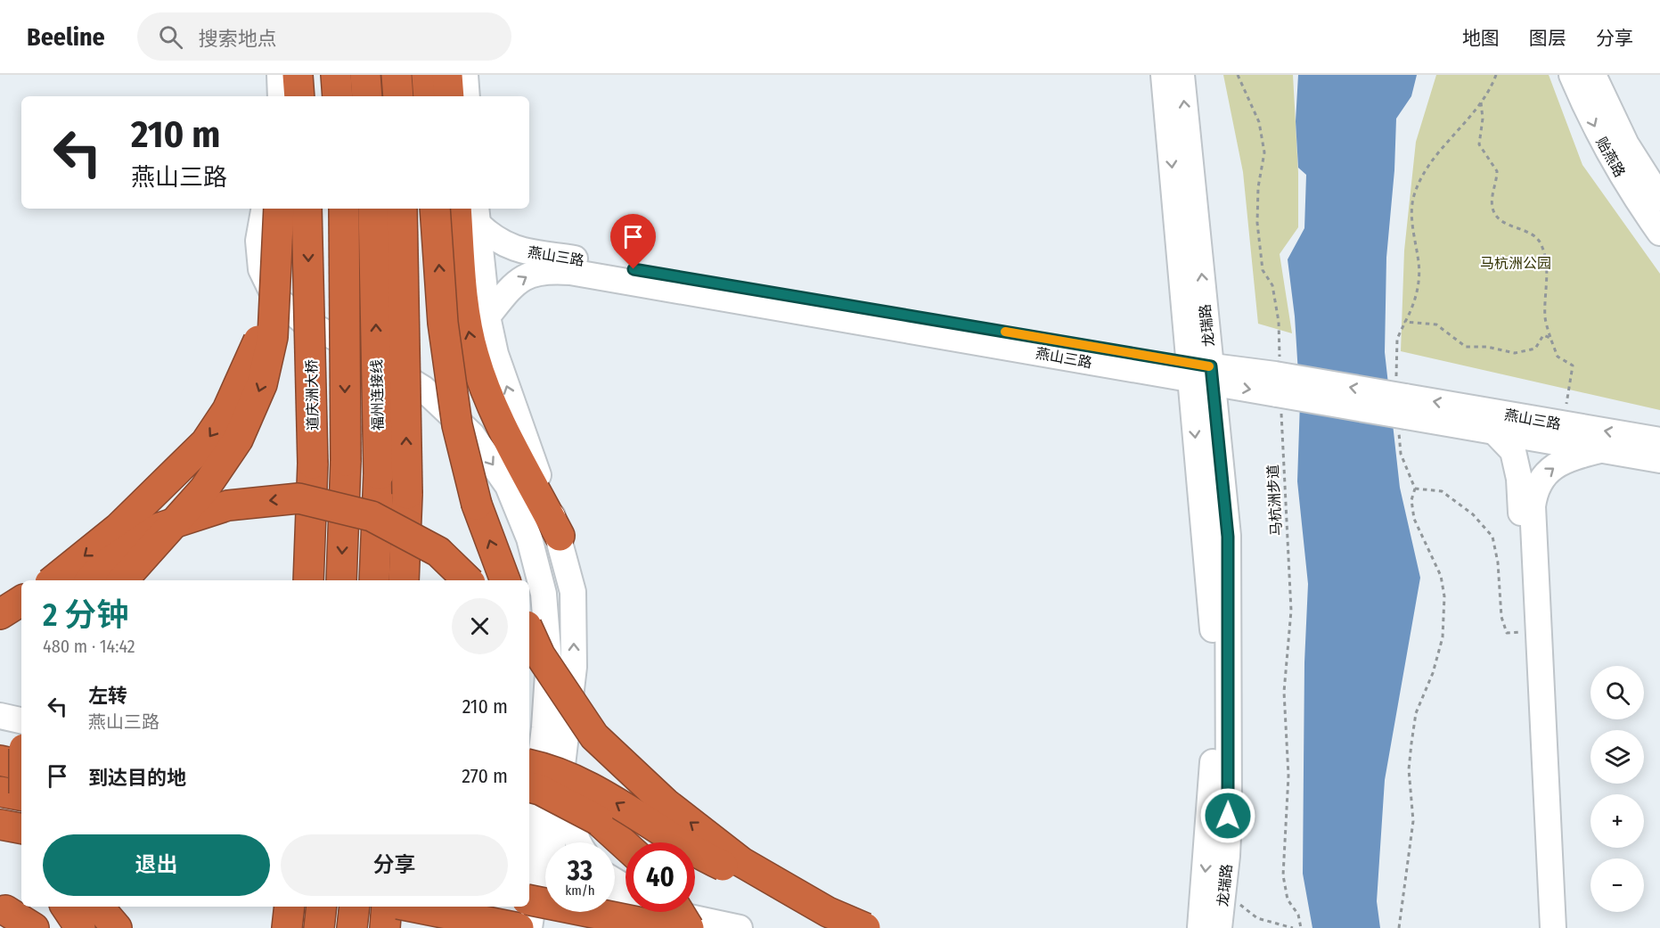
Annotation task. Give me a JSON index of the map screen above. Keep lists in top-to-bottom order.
{
  "streets": {
    "highway": ["道庆洲大桥", "福州连接线"],
    "street": ["贻燕路", "燕山三路", "龙瑞路"],
    "path": ["马杭洲步道"]
  },
  "crossings": [
    ["燕山三路", "龙瑞路"],
    ["燕山三路", "马杭洲步道"]
  ],
  "parks": ["马杭洲公园"],
  "page": {
    "header": "Beeline",
    "search": "搜索地点",
    "nav": ["地图", "图层", "分享"],
    "turn": ["210 m", "燕山三路"],
    "heading": ["2 分钟", "480 m · 14:42"],
    "map_buttons": ["+", "−"],
    "list": [
      {
        "name": "左转",
        "note": "燕山三路",
        "value": "210 m"
      },
      {
        "name": "到达目的地",
        "value": "270 m"
      }
    ],
    "buttons": ["退出", "分享"],
    "speed": "33 km/h",
    "limit": "40"
  }
}
